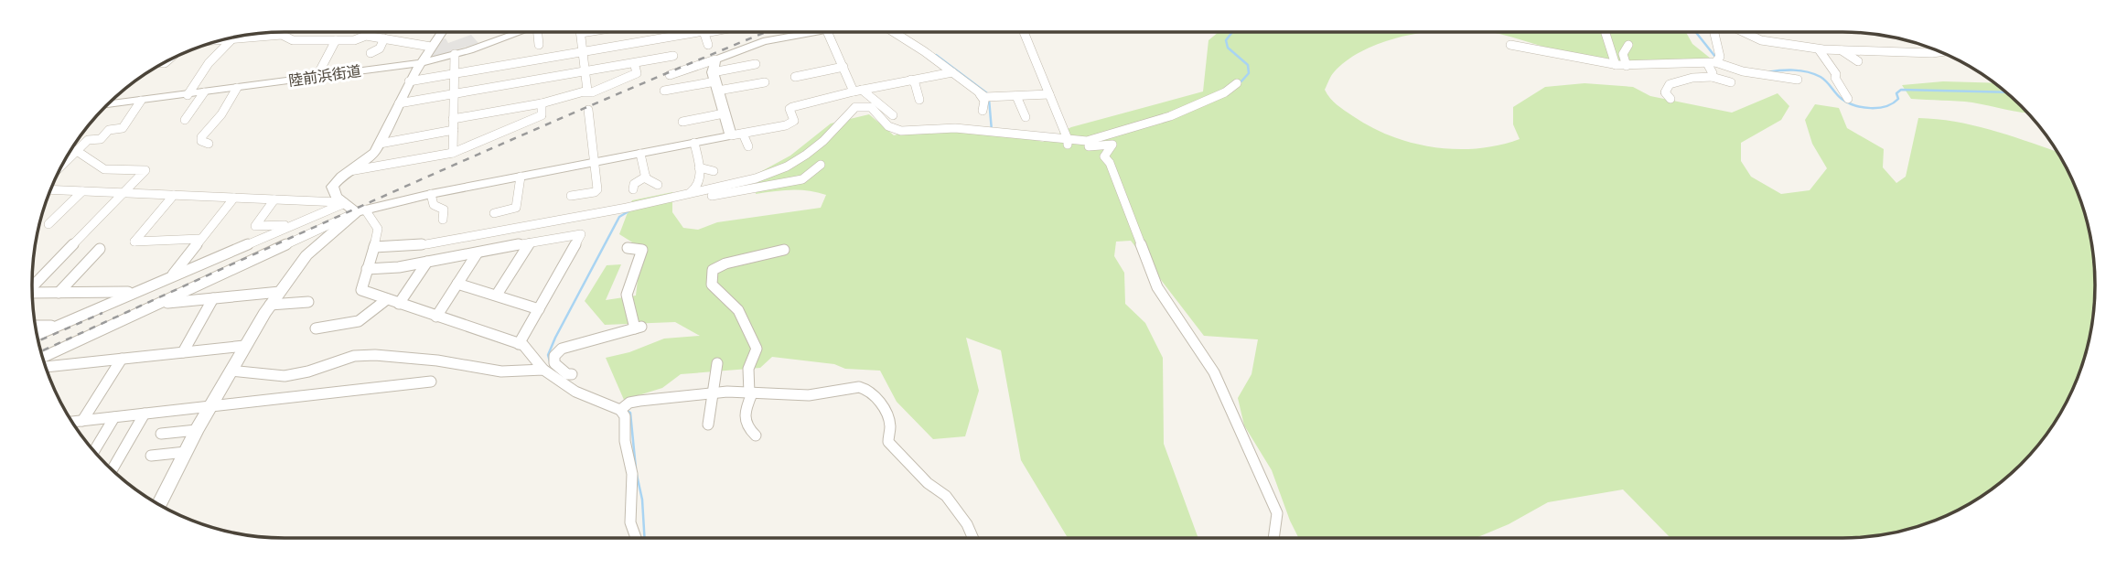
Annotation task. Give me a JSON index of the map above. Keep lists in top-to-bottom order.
{
  "streets": {
    "street": ["陸前浜街道"]
  }
}
